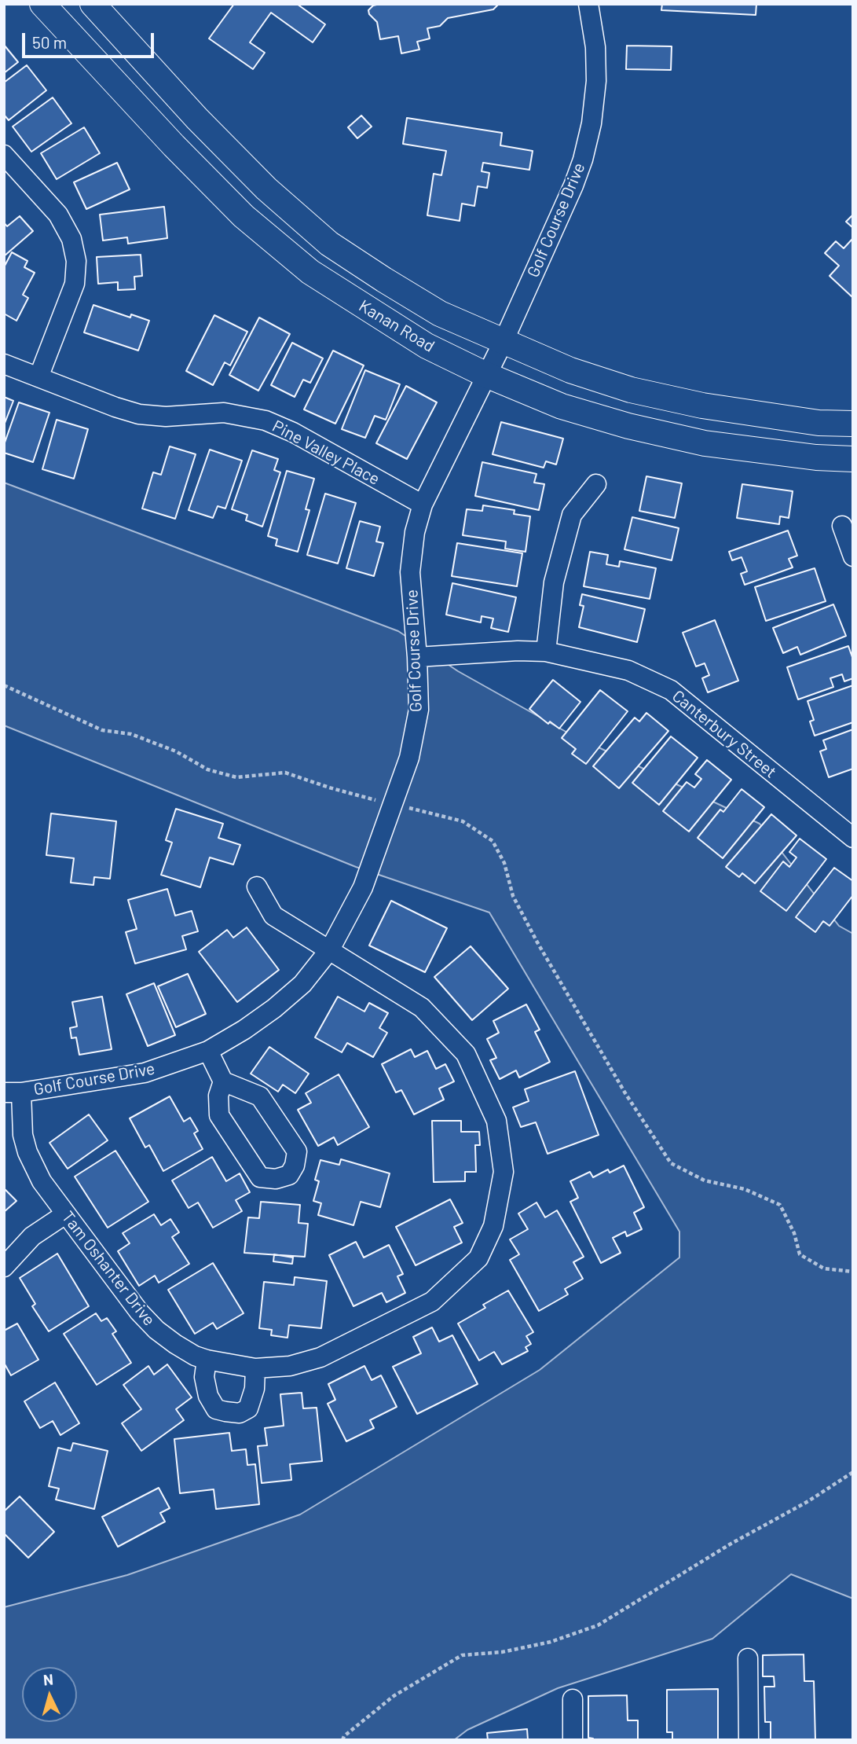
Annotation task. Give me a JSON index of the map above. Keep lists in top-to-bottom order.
{
  "streets": {
    "main road": ["Kanan Road"],
    "street": [
      "Golf Course Drive",
      "Pine Valley Place",
      "Canterbury Street",
      "Tam Oshanter Drive"
    ]
  },
  "crossings": [
    ["Golf Course Drive", "Kanan Road"],
    ["Golf Course Drive", "Pine Valley Place"],
    ["Golf Course Drive", "Canterbury Street"],
    ["Golf Course Drive", "Tam Oshanter Drive"]
  ],
  "scale_bar": "50 m",
  "north": "top"
}
